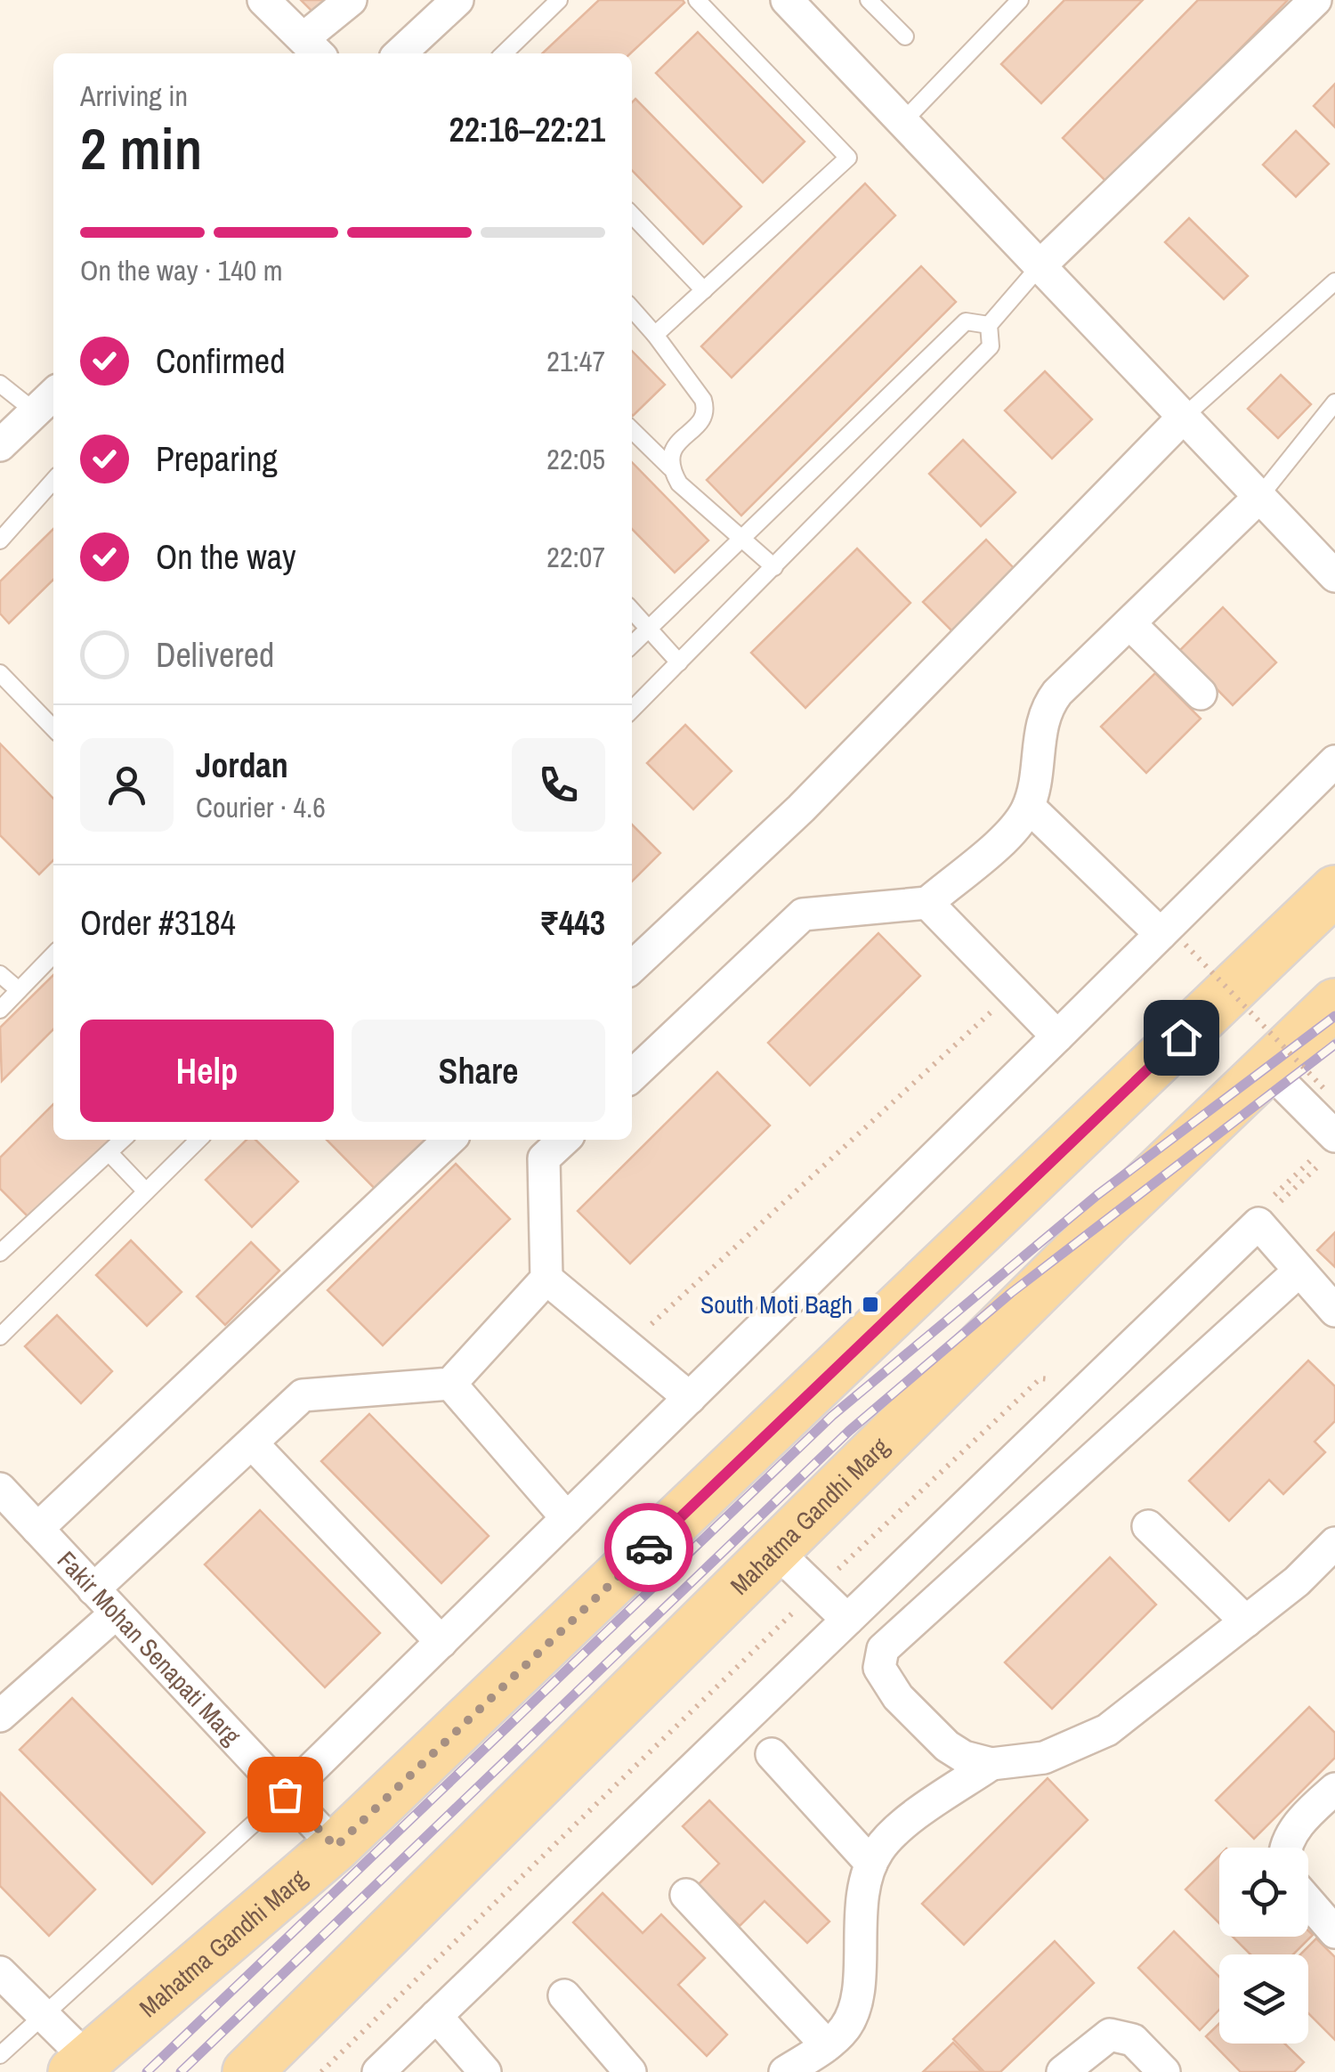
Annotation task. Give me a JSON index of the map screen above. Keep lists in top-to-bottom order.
{
  "streets": {
    "main road": ["Mahatma Gandhi Marg"],
    "street": ["Fakir Mohan Senapati Marg"]
  },
  "crossings": [
    ["Mahatma Gandhi Marg", "Fakir Mohan Senapati Marg"]
  ],
  "places": {
    "transit": ["South Moti Bagh"]
  },
  "page": {
    "heading": ["2 min", "Arriving in", "22:16–22:21"],
    "panel": [
      "Jordan",
      "Courier · 4.6",
      "Order #3184",
      "₹443"
    ],
    "bar": "On the way · 140 m",
    "list": [
      ["Confirmed", "21:47"],
      ["Preparing", "22:05"],
      ["On the way", "22:07"],
      "Delivered"
    ],
    "buttons": ["Help", "Share"]
  }
}
